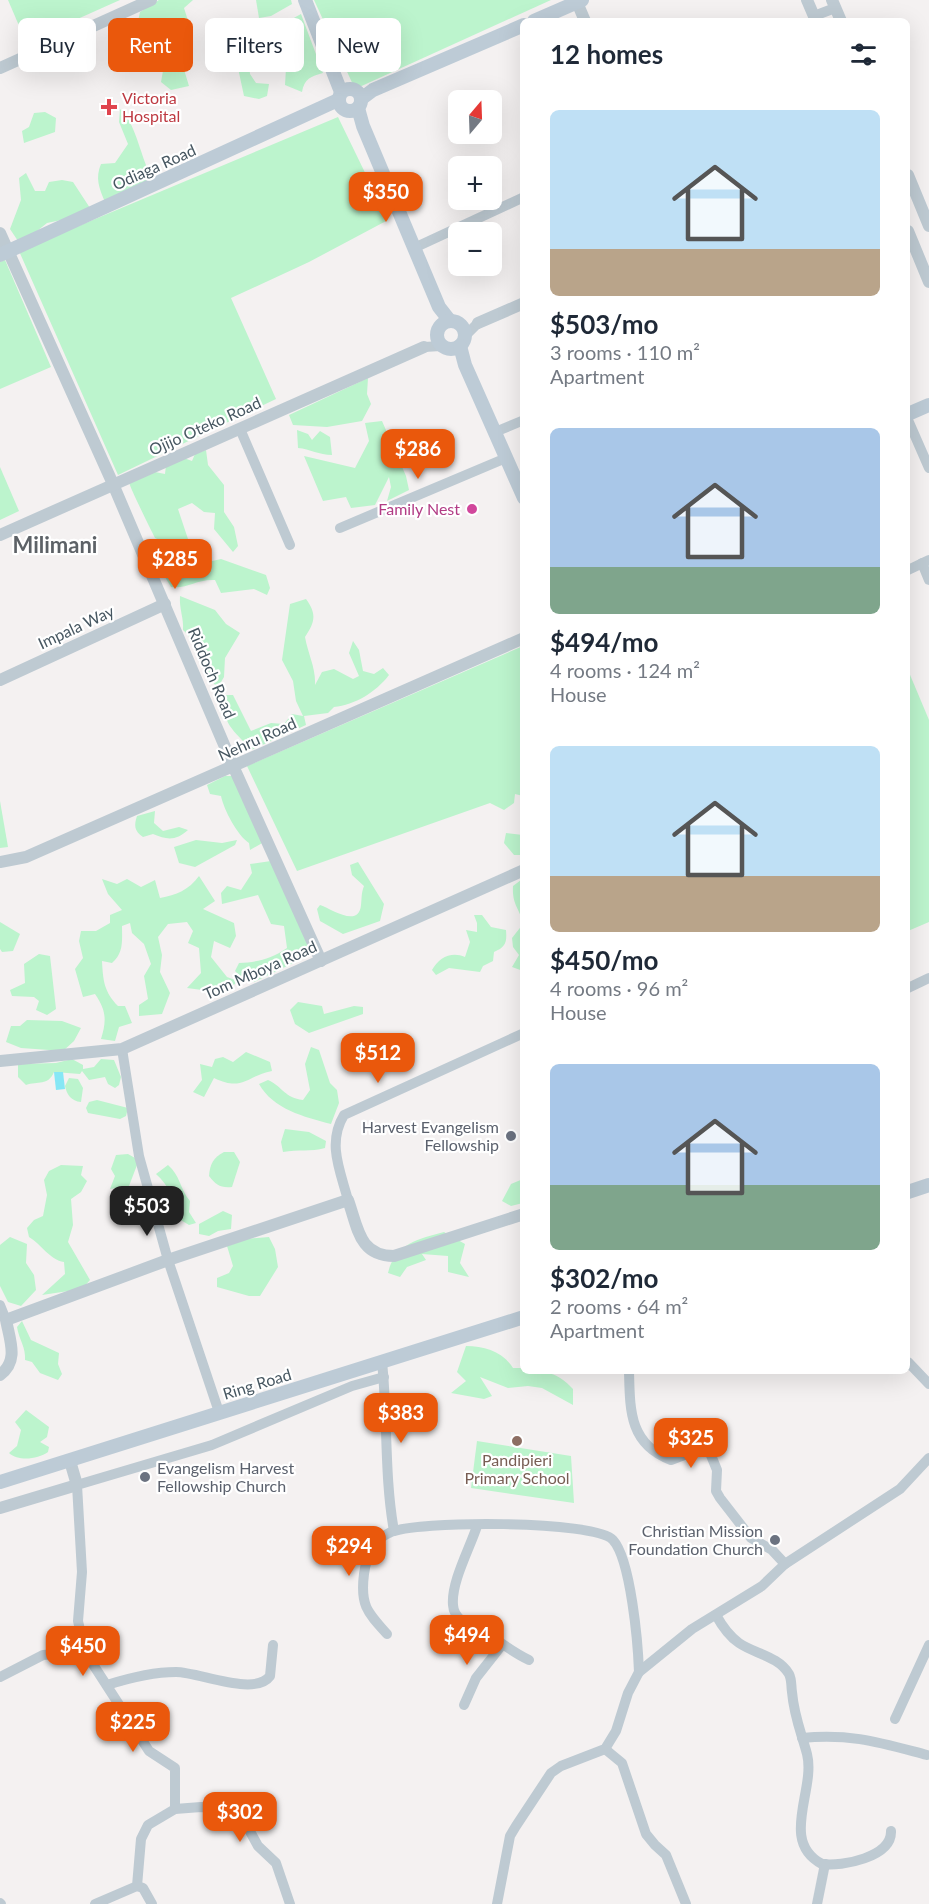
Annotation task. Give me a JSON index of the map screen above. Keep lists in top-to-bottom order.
{
  "streets": {
    "main road": ["Odiaga Road", "Ring Road"],
    "street": [
      "Ojijo Oteko Road",
      "Impala Way",
      "Riddoch Road",
      "Nehru Road",
      "Tom Mboya Road"
    ]
  },
  "crossings": [
    ["Odiaga Road", "Riddoch Road"],
    ["Ojijo Oteko Road", "Riddoch Road"],
    ["Impala Way", "Riddoch Road"],
    ["Riddoch Road", "Nehru Road"],
    ["Riddoch Road", "Tom Mboya Road"]
  ],
  "districts": ["Milimani"],
  "places": {
    "health": ["Victoria Hospital"],
    "other": [
      "Family Nest",
      "Harvest Evangelism Fellowship",
      "Pandipieri Primary School",
      "Evangelism Harvest Fellowship Church",
      "Christian Mission Foundation Church"
    ]
  },
  "north": "top",
  "page": {
    "chip": [
      "Buy",
      "Rent",
      "Filters",
      "New"
    ],
    "heading": "12 homes",
    "map_buttons": ["+", "−"],
    "list": [
      {
        "name": "$503/mo",
        "note": "3 rooms · 110 m² · Apartment"
      },
      {
        "name": "$494/mo",
        "note": "4 rooms · 124 m² · House"
      },
      {
        "name": "$450/mo",
        "note": "4 rooms · 96 m² · House"
      },
      {
        "name": "$302/mo",
        "note": "2 rooms · 64 m² · Apartment"
      }
    ],
    "price": [
      "$350",
      "$286",
      "$285",
      "$512",
      "$503",
      "$383",
      "$325",
      "$294",
      "$494",
      "$450",
      "$225",
      "$302"
    ]
  }
}
